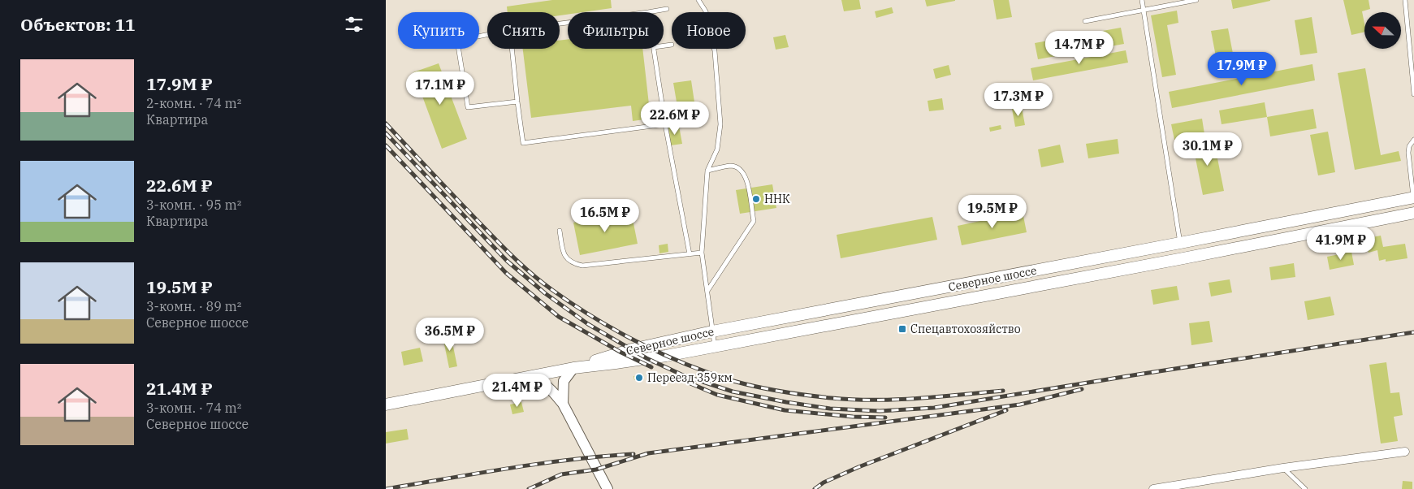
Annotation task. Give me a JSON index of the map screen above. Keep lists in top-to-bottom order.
{
  "streets": {
    "main road": ["Северное шоссе"]
  },
  "places": {
    "other": ["ННК", "Переезд 359км"],
    "transit": ["Спецавтохозяйство"]
  },
  "north": "left",
  "page": {
    "heading": "Объектов: 11",
    "chip": [
      "Купить",
      "Снять",
      "Фильтры",
      "Новое"
    ],
    "price": [
      "14.7M ₽",
      "17.9M ₽",
      "17.1M ₽",
      "17.3M ₽",
      "22.6M ₽",
      "30.1M ₽",
      "19.5M ₽",
      "16.5M ₽",
      "41.9M ₽",
      "36.5M ₽",
      "21.4M ₽"
    ],
    "list": [
      {
        "name": "17.9M ₽",
        "note": "2-комн. · 74 m² · Квартира"
      },
      {
        "name": "22.6M ₽",
        "note": "3-комн. · 95 m² · Квартира"
      },
      {
        "name": "19.5M ₽",
        "note": "3-комн. · 89 m² · Северное шоссе"
      },
      {
        "name": "21.4M ₽",
        "note": "3-комн. · 74 m² · Северное шоссе"
      }
    ]
  }
}
